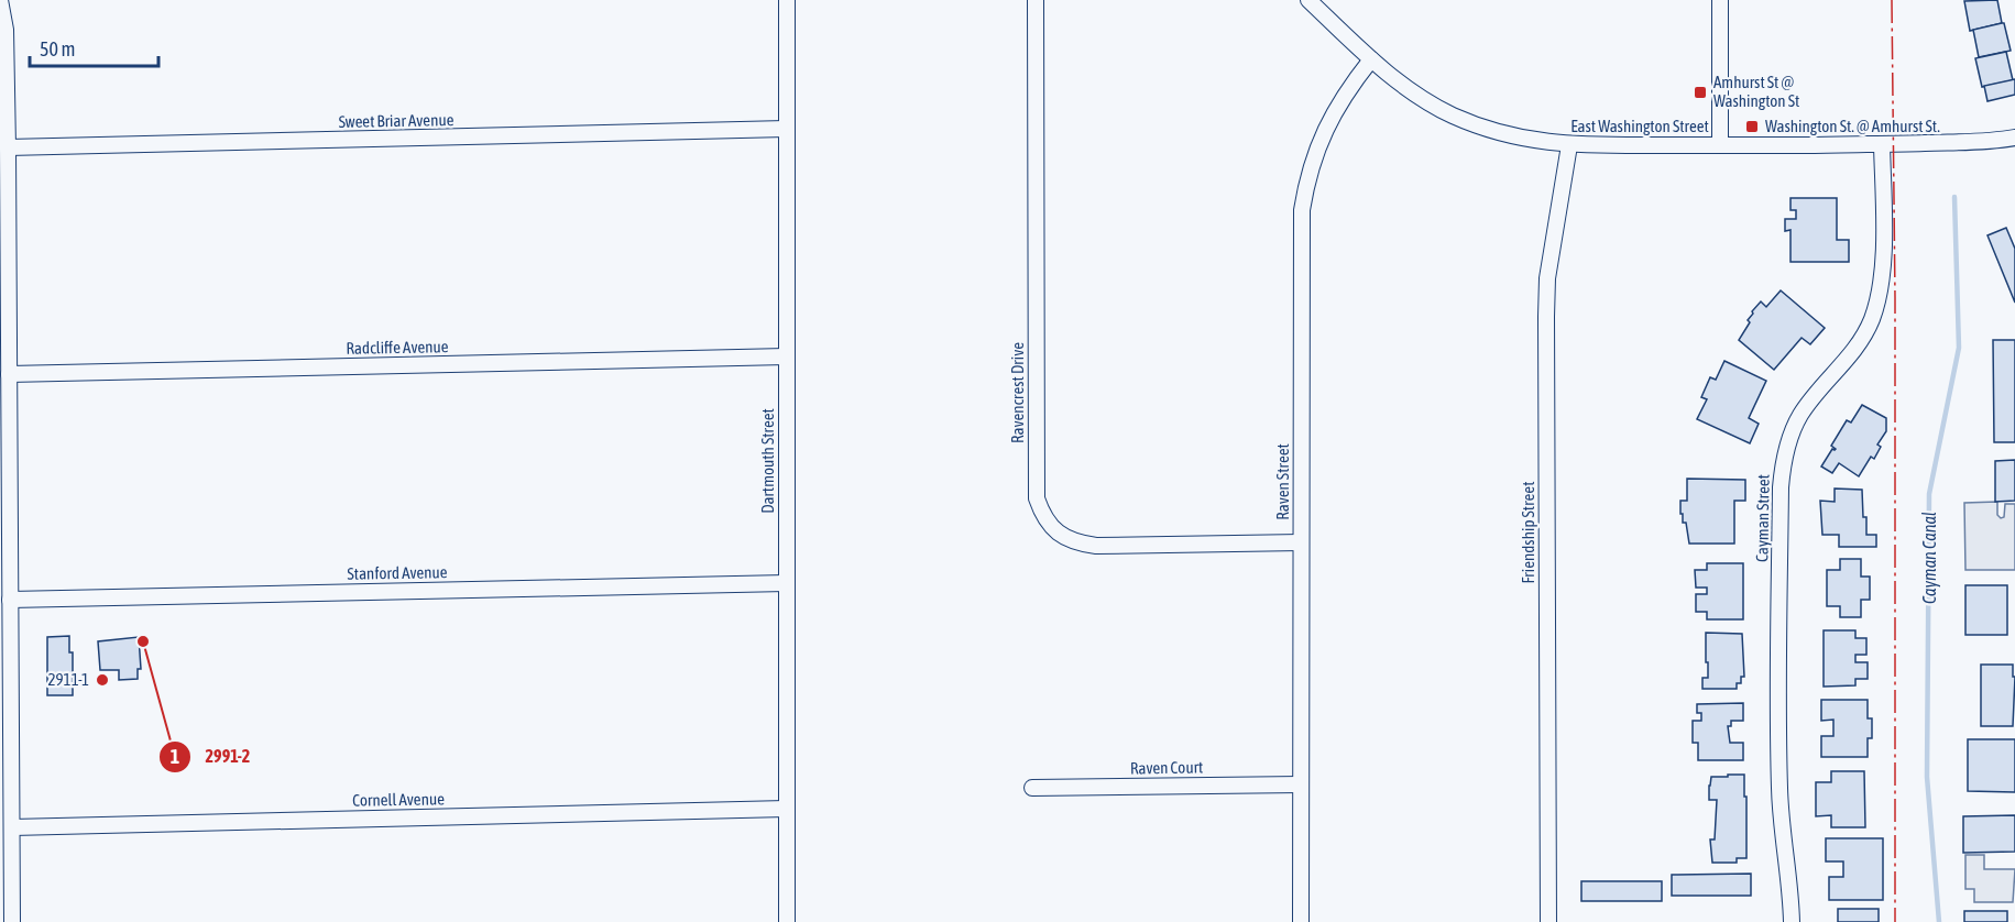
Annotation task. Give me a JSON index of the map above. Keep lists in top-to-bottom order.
{
  "streets": {
    "street": [
      "Sweet Briar Avenue",
      "East Washington Street",
      "Radcliffe Avenue",
      "Ravencrest Drive",
      "Dartmouth Street",
      "Raven Street",
      "Cayman Street",
      "Friendship Street",
      "Stanford Avenue",
      "Raven Court",
      "Cornell Avenue"
    ]
  },
  "crossings": [
    ["Sweet Briar Avenue", "Dartmouth Street"],
    ["East Washington Street", "Raven Street"],
    ["East Washington Street", "Cayman Street"],
    ["East Washington Street", "Friendship Street"],
    ["Radcliffe Avenue", "Dartmouth Street"],
    ["Ravencrest Drive", "Raven Street"],
    ["Dartmouth Street", "Stanford Avenue"],
    ["Dartmouth Street", "Cornell Avenue"],
    ["Raven Street", "Raven Court"]
  ],
  "water": ["Cayman Canal"],
  "places": {
    "transit": ["Amhurst St @ Washington St", "Washington St. @ Amhurst St."],
    "other": ["2991-2", "2911-1"]
  },
  "scale_bar": "50 m"
}
